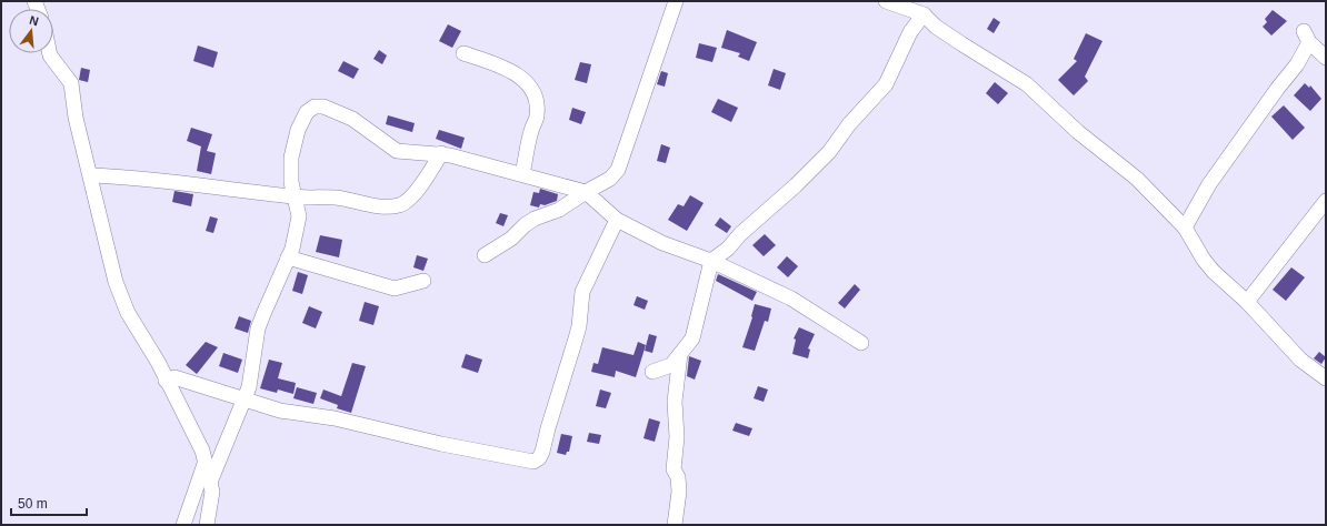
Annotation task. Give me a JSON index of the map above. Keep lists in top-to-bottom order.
{
  "scale_bar": "50 m",
  "north": "top"
}
